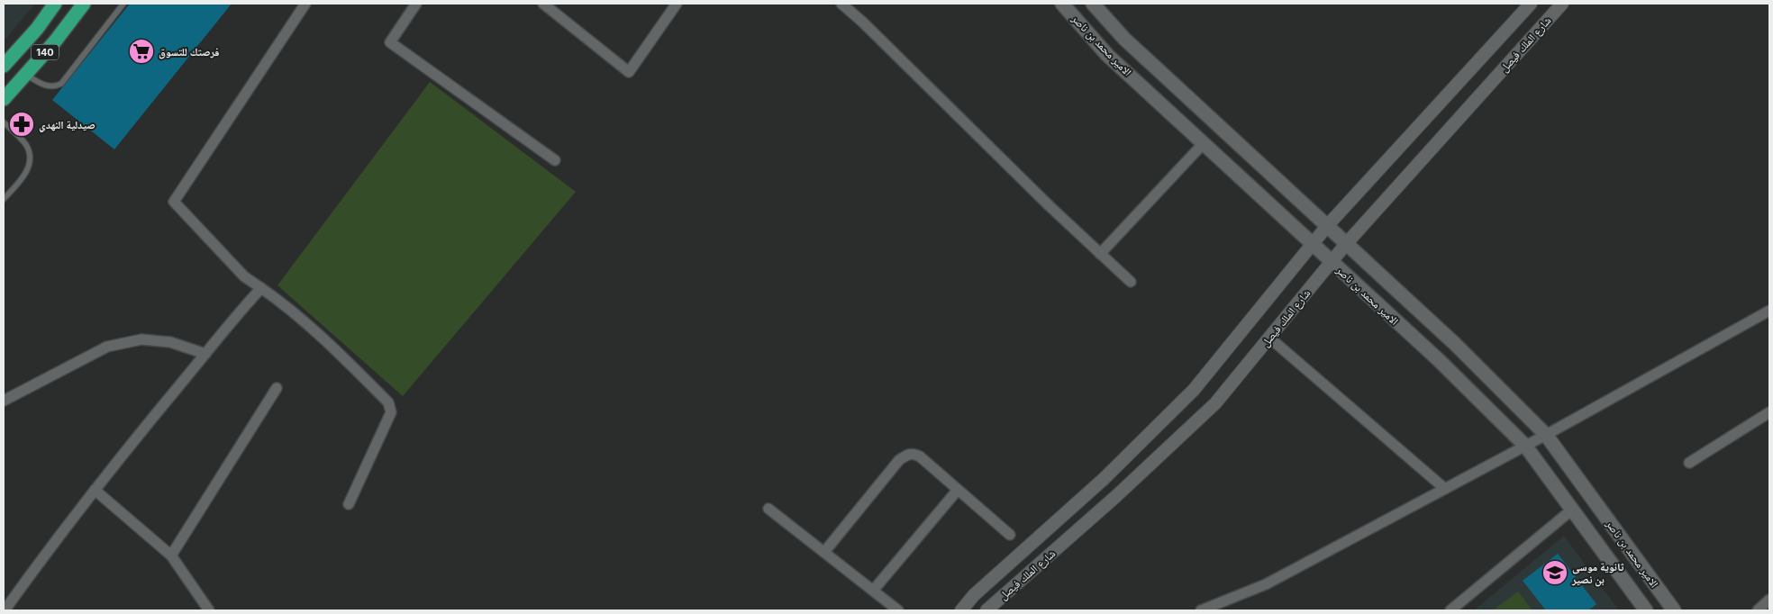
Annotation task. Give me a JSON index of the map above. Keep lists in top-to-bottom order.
{
  "streets": {
    "highway": ["140"],
    "main road": ["الامير محمد بن ناصر"],
    "street": ["شارع الملك فيصل"]
  },
  "crossings": [
    ["شارع الملك فيصل", "الامير محمد بن ناصر"]
  ],
  "places": {
    "supermarket": ["فرصتك للتسوق"],
    "pharmacy": ["صيدلية النهدي"],
    "school or university": ["ثانوية موسى بن نصير"]
  }
}
